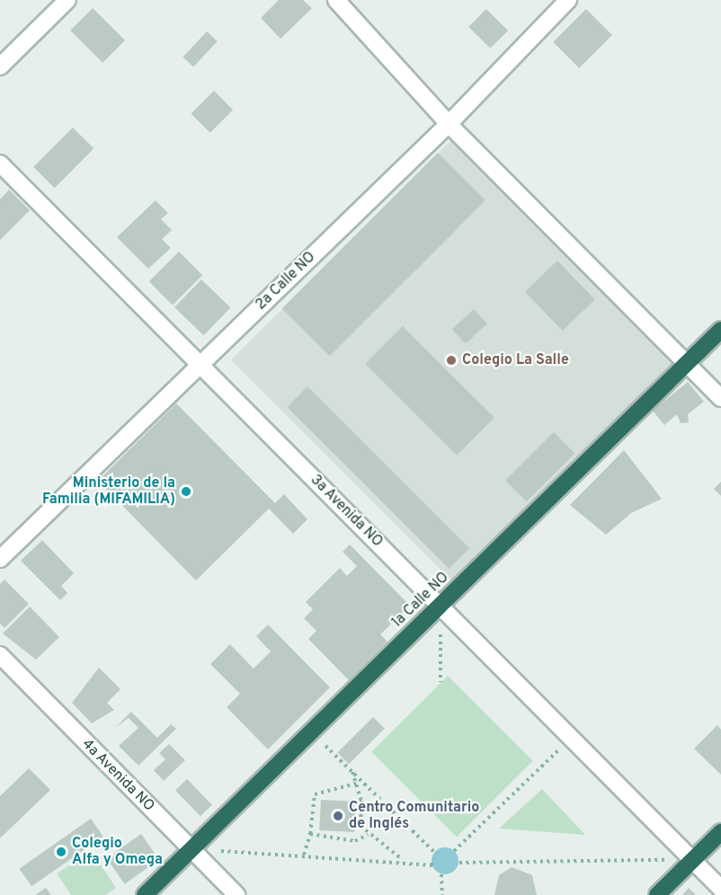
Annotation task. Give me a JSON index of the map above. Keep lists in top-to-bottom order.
{
  "streets": {
    "highway": ["1a Calle NO"],
    "street": ["2a Calle NO", "3a Avenida NO", "4a Avenida NO"]
  },
  "crossings": [
    ["2a Calle NO", "3a Avenida NO"],
    ["3a Avenida NO", "1a Calle NO"],
    ["1a Calle NO", "4a Avenida NO"]
  ],
  "places": [
    "Colegio La Salle",
    "Ministerio de la Familia (MIFAMILIA)",
    "Centro Comunitario de Inglés",
    "Colegio Alfa y Omega"
  ]
}
